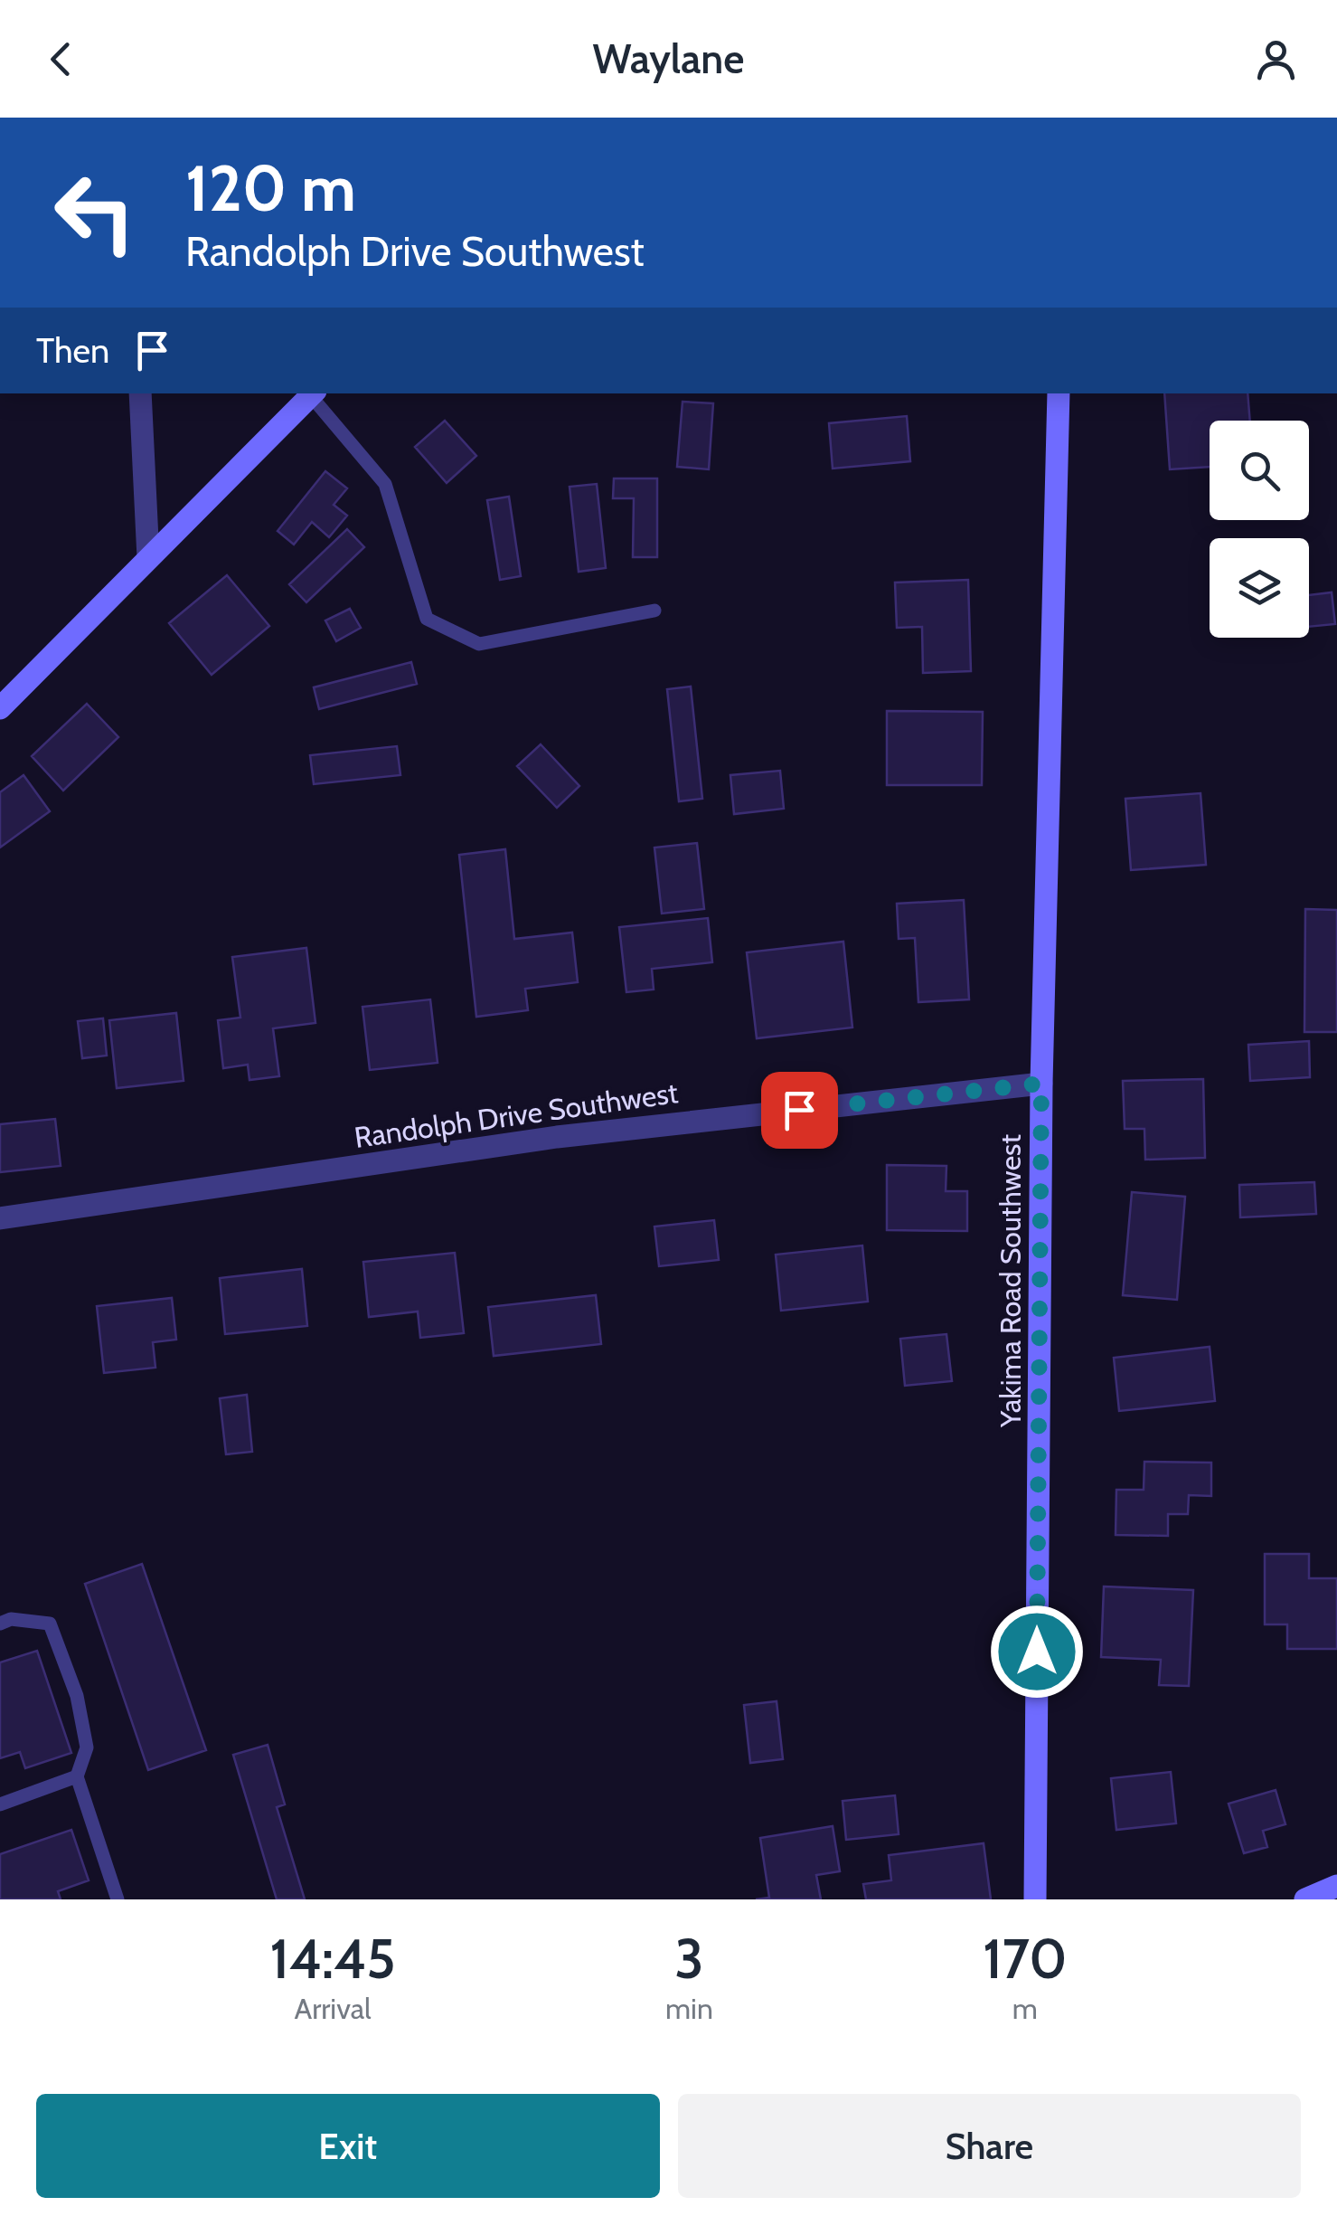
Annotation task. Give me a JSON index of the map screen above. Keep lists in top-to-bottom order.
{
  "streets": {
    "street": ["Randolph Drive Southwest", "Yakima Road Southwest"]
  },
  "crossings": [
    ["Randolph Drive Southwest", "Yakima Road Southwest"]
  ],
  "page": {
    "header": "Waylane",
    "turn": ["120 m", "Randolph Drive Southwest"],
    "then": "Then",
    "eta": [
      "14:45",
      "Arrival",
      "3",
      "min",
      "170",
      "m"
    ],
    "buttons": ["Exit", "Share"]
  }
}
